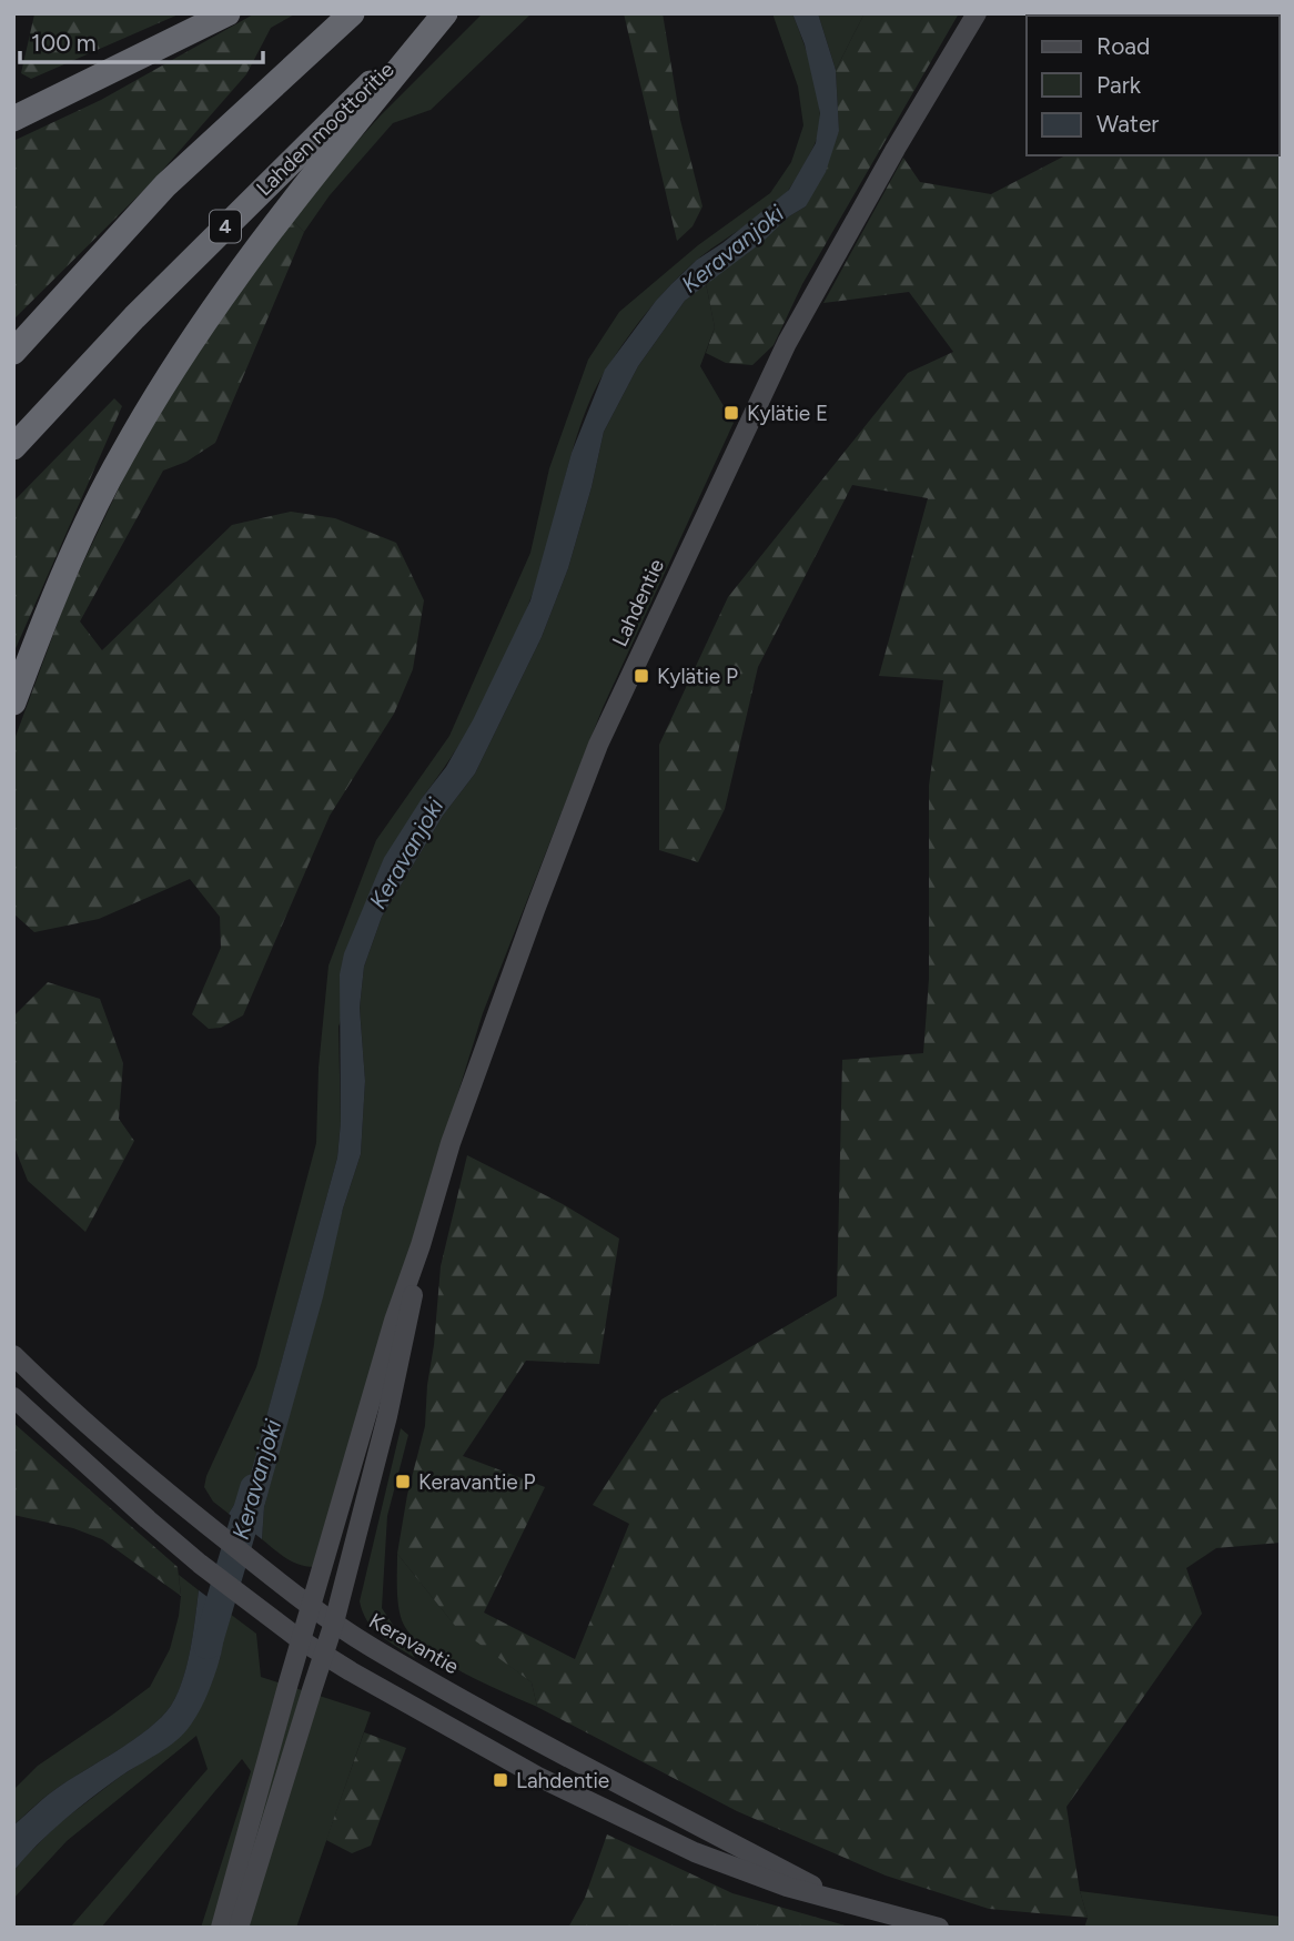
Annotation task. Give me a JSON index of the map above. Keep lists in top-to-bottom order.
{
  "streets": {
    "highway": ["Lahden moottoritie", "4"],
    "main road": ["Lahdentie", "Keravantie"]
  },
  "crossings": [
    ["Lahdentie", "Keravantie"]
  ],
  "water": ["Keravanjoki"],
  "places": {
    "transit": [
      "Kylätie E",
      "Kylätie P",
      "Keravantie P",
      "Lahdentie"
    ]
  },
  "legend": ["Road", "Park", "Water"],
  "scale_bar": "100 m"
}
